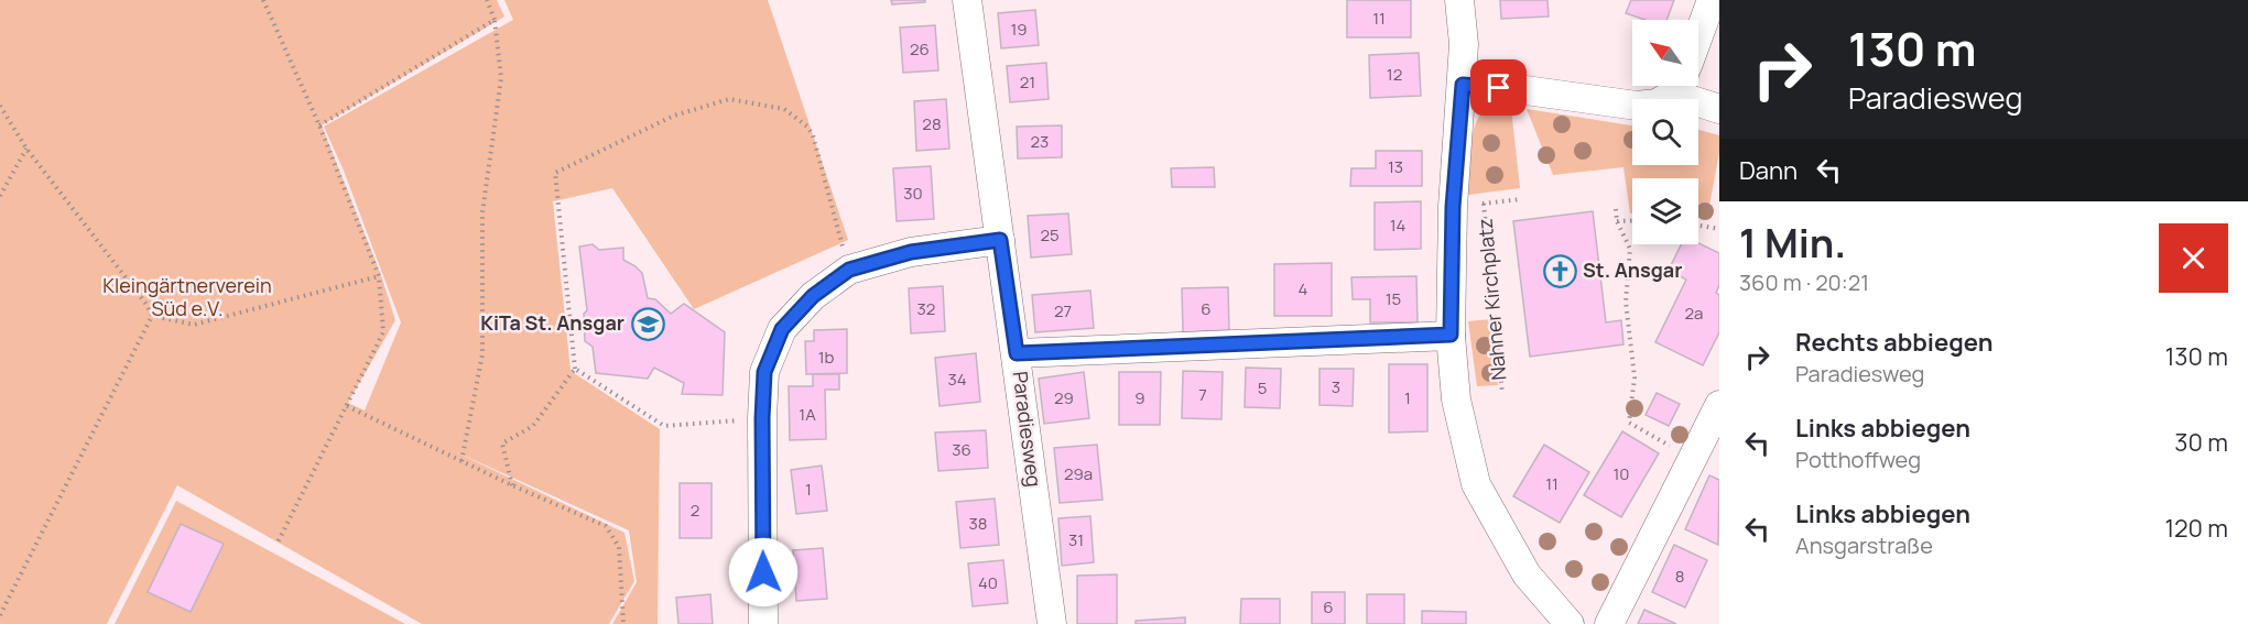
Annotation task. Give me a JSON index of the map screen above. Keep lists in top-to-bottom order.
{
  "streets": {
    "street": ["Paradiesweg"],
    "path": ["Nahner Kirchplatz"]
  },
  "parks": ["Kleingärtnerverein Süd e.V."],
  "places": {
    "church": ["St. Ansgar"],
    "school or university": ["KiTa St. Ansgar"]
  },
  "house_numbers": [
    "11",
    "19",
    "26",
    "12",
    "21",
    "28",
    "23",
    "13",
    "30",
    "14",
    "25",
    "4",
    "15",
    "32",
    "6",
    "27",
    "2a",
    "1b",
    "34",
    "3",
    "5",
    "7",
    "29",
    "9",
    "1",
    "1A",
    "36",
    "29a",
    "10",
    "11",
    "1",
    "2",
    "38",
    "31",
    "8",
    "40",
    "6"
  ],
  "north": "top left",
  "page": {
    "turn": ["130 m", "Paradiesweg"],
    "then": "Dann",
    "heading": ["1 Min.", "360 m · 20:21"],
    "list": [
      {
        "name": "Rechts abbiegen",
        "note": "Paradiesweg",
        "value": "130 m"
      },
      {
        "name": "Links abbiegen",
        "note": "Potthoffweg",
        "value": "30 m"
      },
      {
        "name": "Links abbiegen",
        "note": "Ansgarstraße",
        "value": "120 m"
      }
    ]
  }
}
